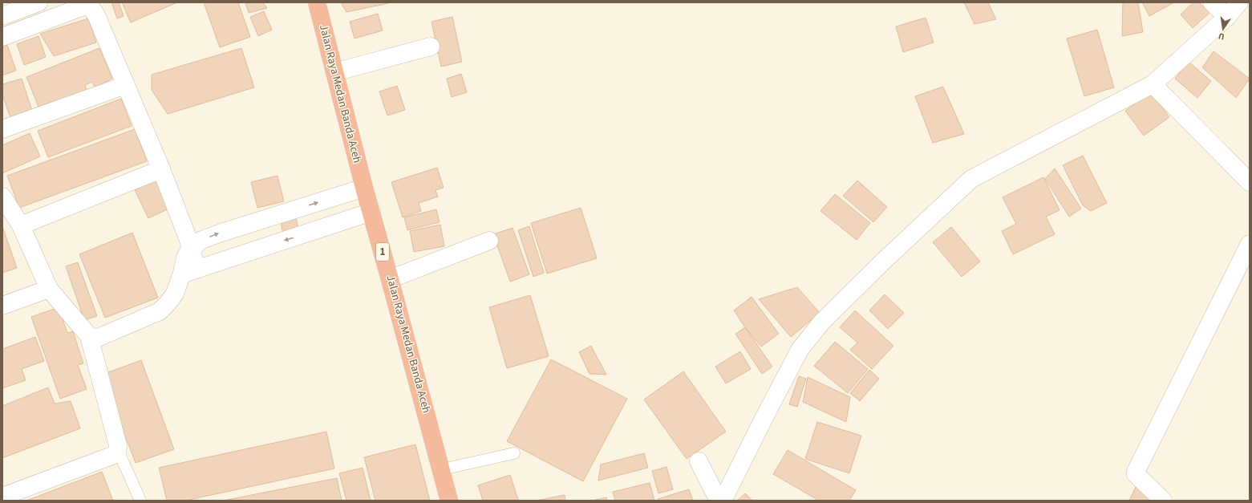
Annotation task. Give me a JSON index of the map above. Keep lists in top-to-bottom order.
{
  "streets": {
    "highway": ["Jalan Raya Medan Banda Aceh", "1"]
  },
  "north": "bottom"
}
